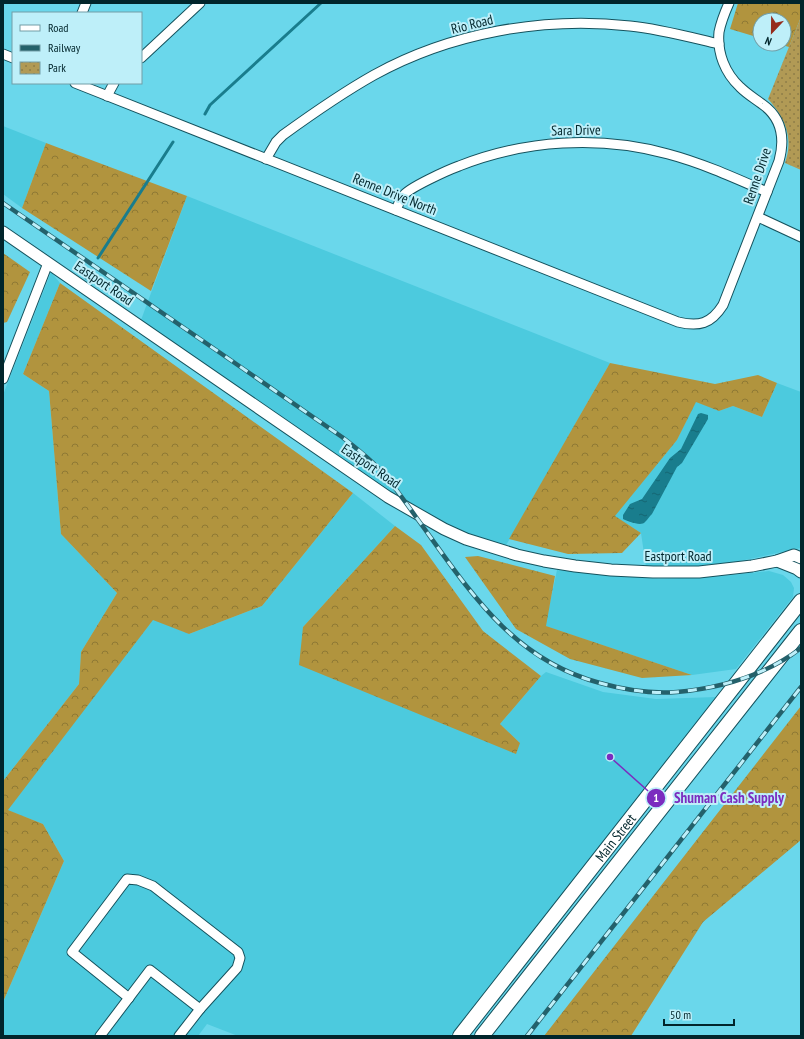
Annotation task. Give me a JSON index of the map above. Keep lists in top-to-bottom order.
{
  "streets": {
    "main road": ["Main Street"],
    "street": [
      "Rio Road",
      "Sara Drive",
      "Renne Drive",
      "Renne Drive North",
      "Eastport Road"
    ]
  },
  "crossings": [
    ["Rio Road", "Renne Drive"],
    ["Rio Road", "Renne Drive North"],
    ["Sara Drive", "Renne Drive"],
    ["Sara Drive", "Renne Drive North"],
    ["Renne Drive", "Renne Drive North"]
  ],
  "places": ["Shuman Cash Supply"],
  "legend": ["Road", "Railway", "Park"],
  "scale_bar": "50 m",
  "north": "bottom"
}
